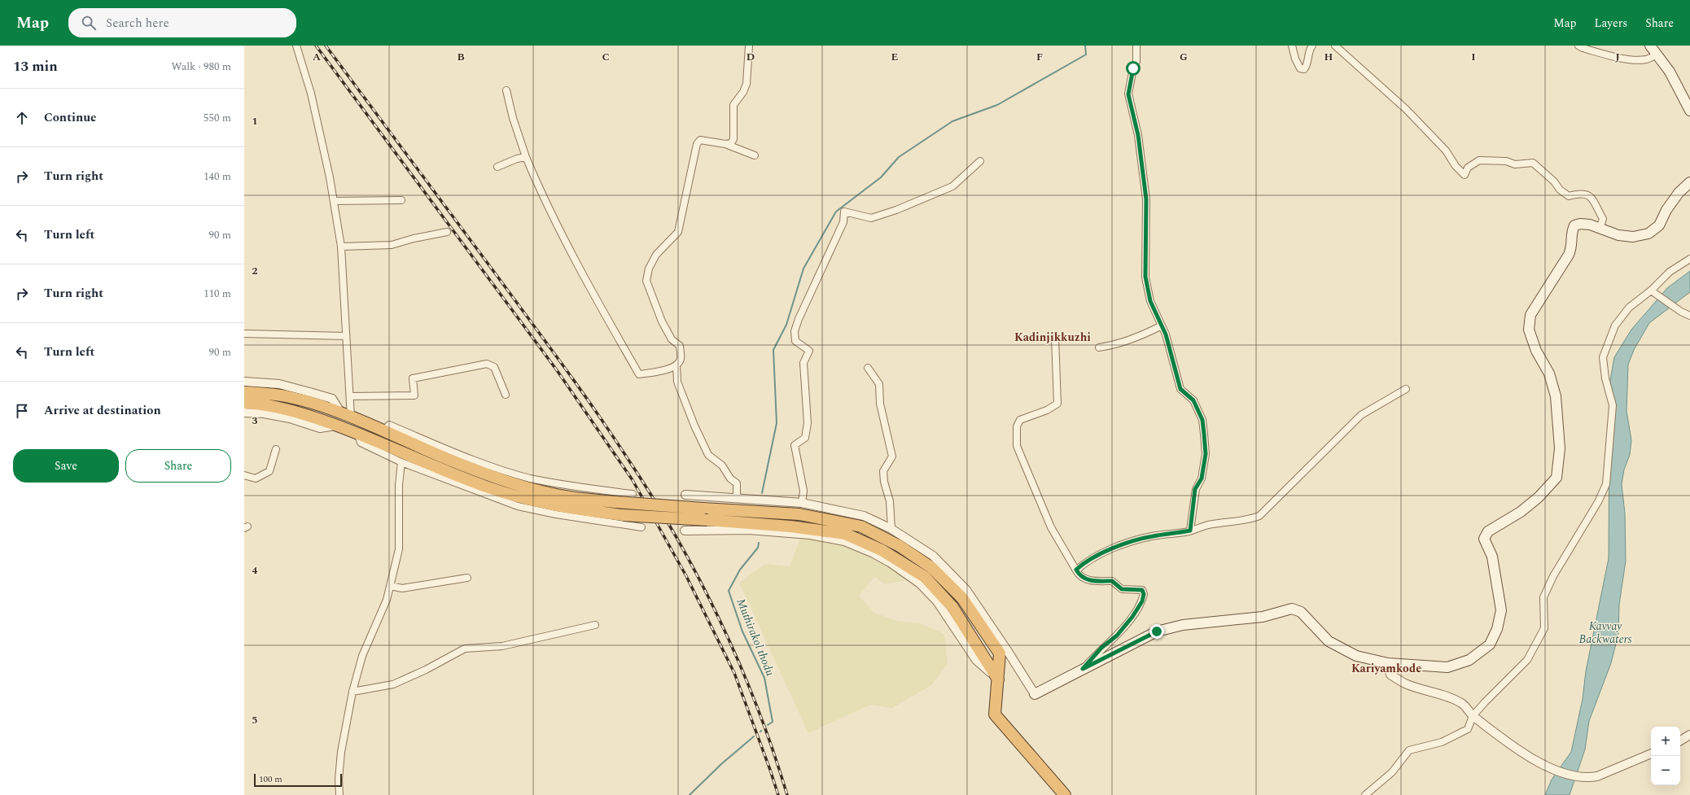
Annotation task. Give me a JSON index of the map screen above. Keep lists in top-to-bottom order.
{
  "districts": ["Kadinjikkuzhi", "Kariyamkode"],
  "water": ["Kavvay Backwaters", "Muthirakol thodu"],
  "scale_bar": "100 m",
  "page": {
    "header": "Map",
    "search": "Search here",
    "nav": ["Map", "Layers", "Share"],
    "heading": ["13 min", "Walk · 980 m"],
    "list": [
      ["Continue", "550 m"],
      ["Turn right", "140 m"],
      ["Turn left", "90 m"],
      ["Turn right", "110 m"],
      ["Turn left", "90 m"],
      "Arrive at destination"
    ],
    "buttons": ["Save", "Share"],
    "map_buttons": ["+", "−"],
    "scale": "100 m"
  },
  "grid": {
    "columns": [
      "A",
      "B",
      "C",
      "D",
      "E",
      "F",
      "G",
      "H",
      "I",
      "J"
    ],
    "rows": [
      "1",
      "2",
      "3",
      "4",
      "5"
    ]
  }
}
